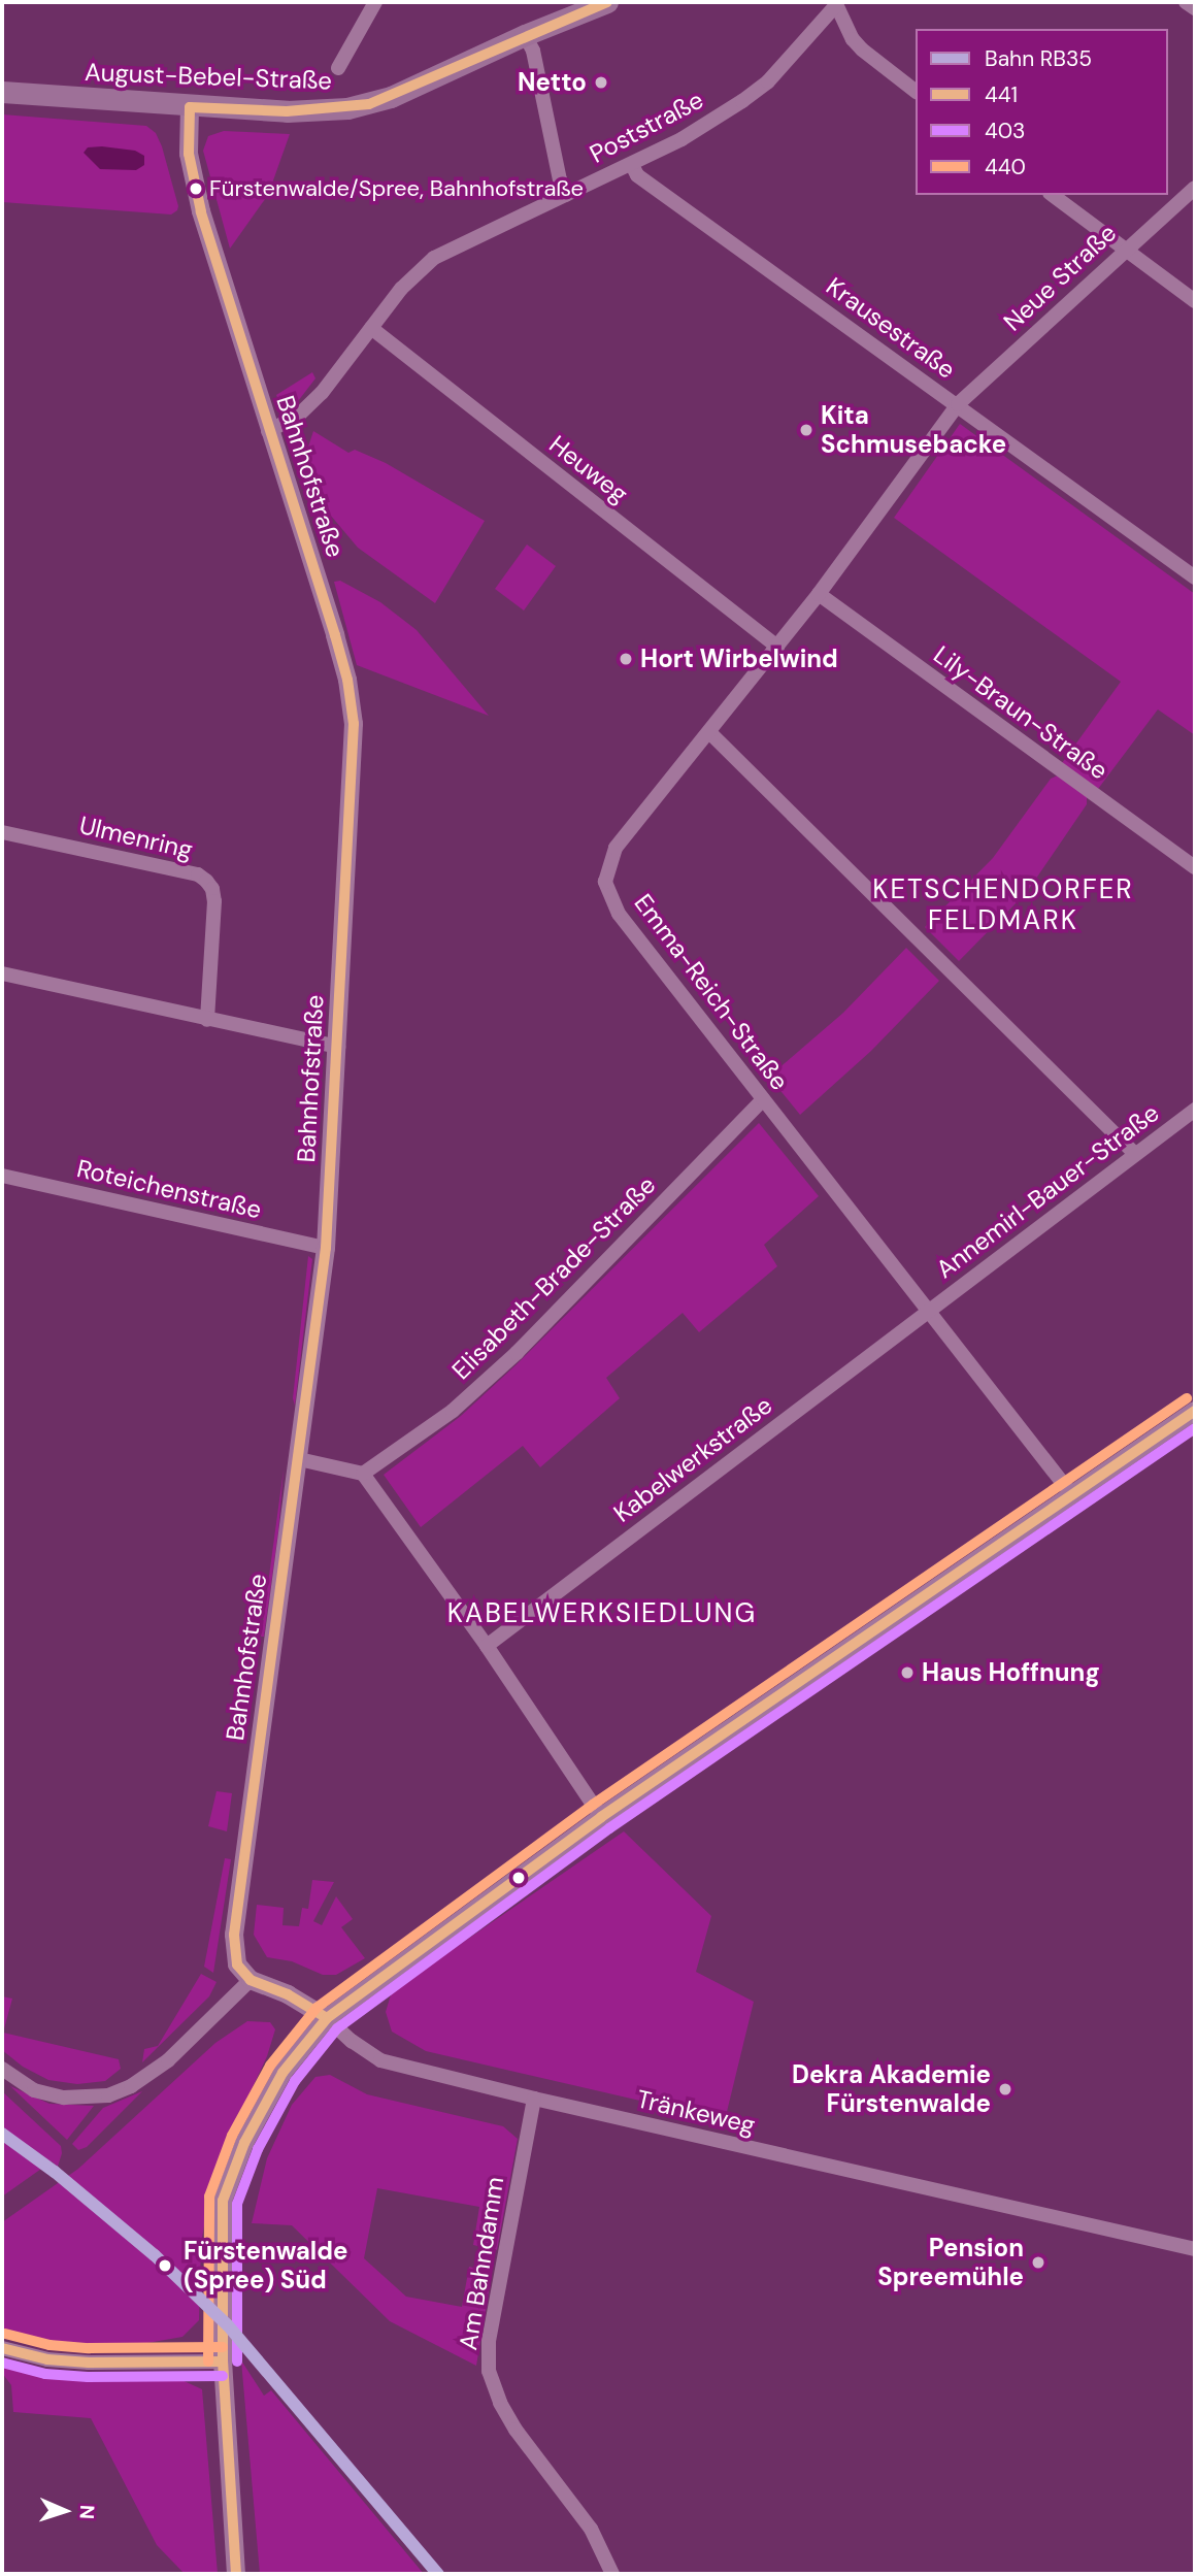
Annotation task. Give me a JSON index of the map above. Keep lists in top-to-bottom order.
{
  "streets": {
    "main road": ["August-Bebel-Straße"],
    "street": [
      "Poststraße",
      "Neue Straße",
      "Krausestraße",
      "Heuweg",
      "Bahnhofstraße",
      "Lily-Braun-Straße",
      "Ulmenring",
      "Emma-Reich-Straße",
      "Roteichenstraße",
      "Annemirl-Bauer-Straße",
      "Elisabeth-Brade-Straße",
      "Kabelwerkstraße",
      "Tränkeweg",
      "Am Bahndamm"
    ]
  },
  "crossings": [
    ["August-Bebel-Straße", "Bahnhofstraße"],
    ["Poststraße", "Krausestraße"],
    ["Poststraße", "Heuweg"],
    ["Poststraße", "Bahnhofstraße"],
    ["Neue Straße", "Krausestraße"],
    ["Neue Straße", "Emma-Reich-Straße"],
    ["Krausestraße", "Emma-Reich-Straße"],
    ["Heuweg", "Emma-Reich-Straße"],
    ["Bahnhofstraße", "Roteichenstraße"],
    ["Lily-Braun-Straße", "Emma-Reich-Straße"],
    ["Emma-Reich-Straße", "Annemirl-Bauer-Straße"],
    ["Emma-Reich-Straße", "Elisabeth-Brade-Straße"],
    ["Emma-Reich-Straße", "Kabelwerkstraße"],
    ["Annemirl-Bauer-Straße", "Kabelwerkstraße"],
    ["Tränkeweg", "Am Bahndamm"]
  ],
  "districts": ["KETSCHENDORFER FELDMARK", "KABELWERKSIEDLUNG"],
  "places": [
    "Netto",
    "Fürstenwalde/Spree, Bahnhofstraße",
    "Kita Schmusebacke",
    "Hort Wirbelwind",
    "Haus Hoffnung",
    "Dekra Akademie Fürstenwalde",
    "Pension Spreemühle",
    "Fürstenwalde (Spree) Süd"
  ],
  "lines": [
    "transit line 441",
    "transit line 440",
    "transit line 403",
    "rail line RB35"
  ],
  "legend": [
    "Bahn RB35",
    "441",
    "403",
    "440"
  ],
  "north": "right"
}
